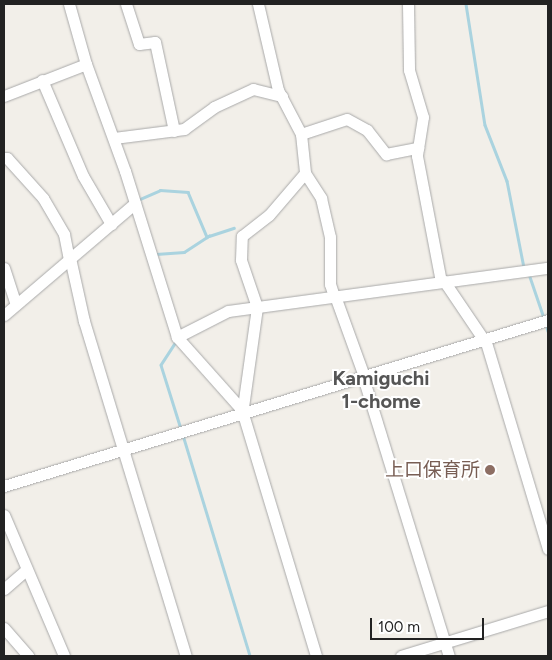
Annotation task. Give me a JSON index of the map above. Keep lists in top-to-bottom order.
{
  "districts": ["Kamiguchi 1-chome"],
  "places": ["上口保育所"],
  "scale_bar": "100 m"
}
